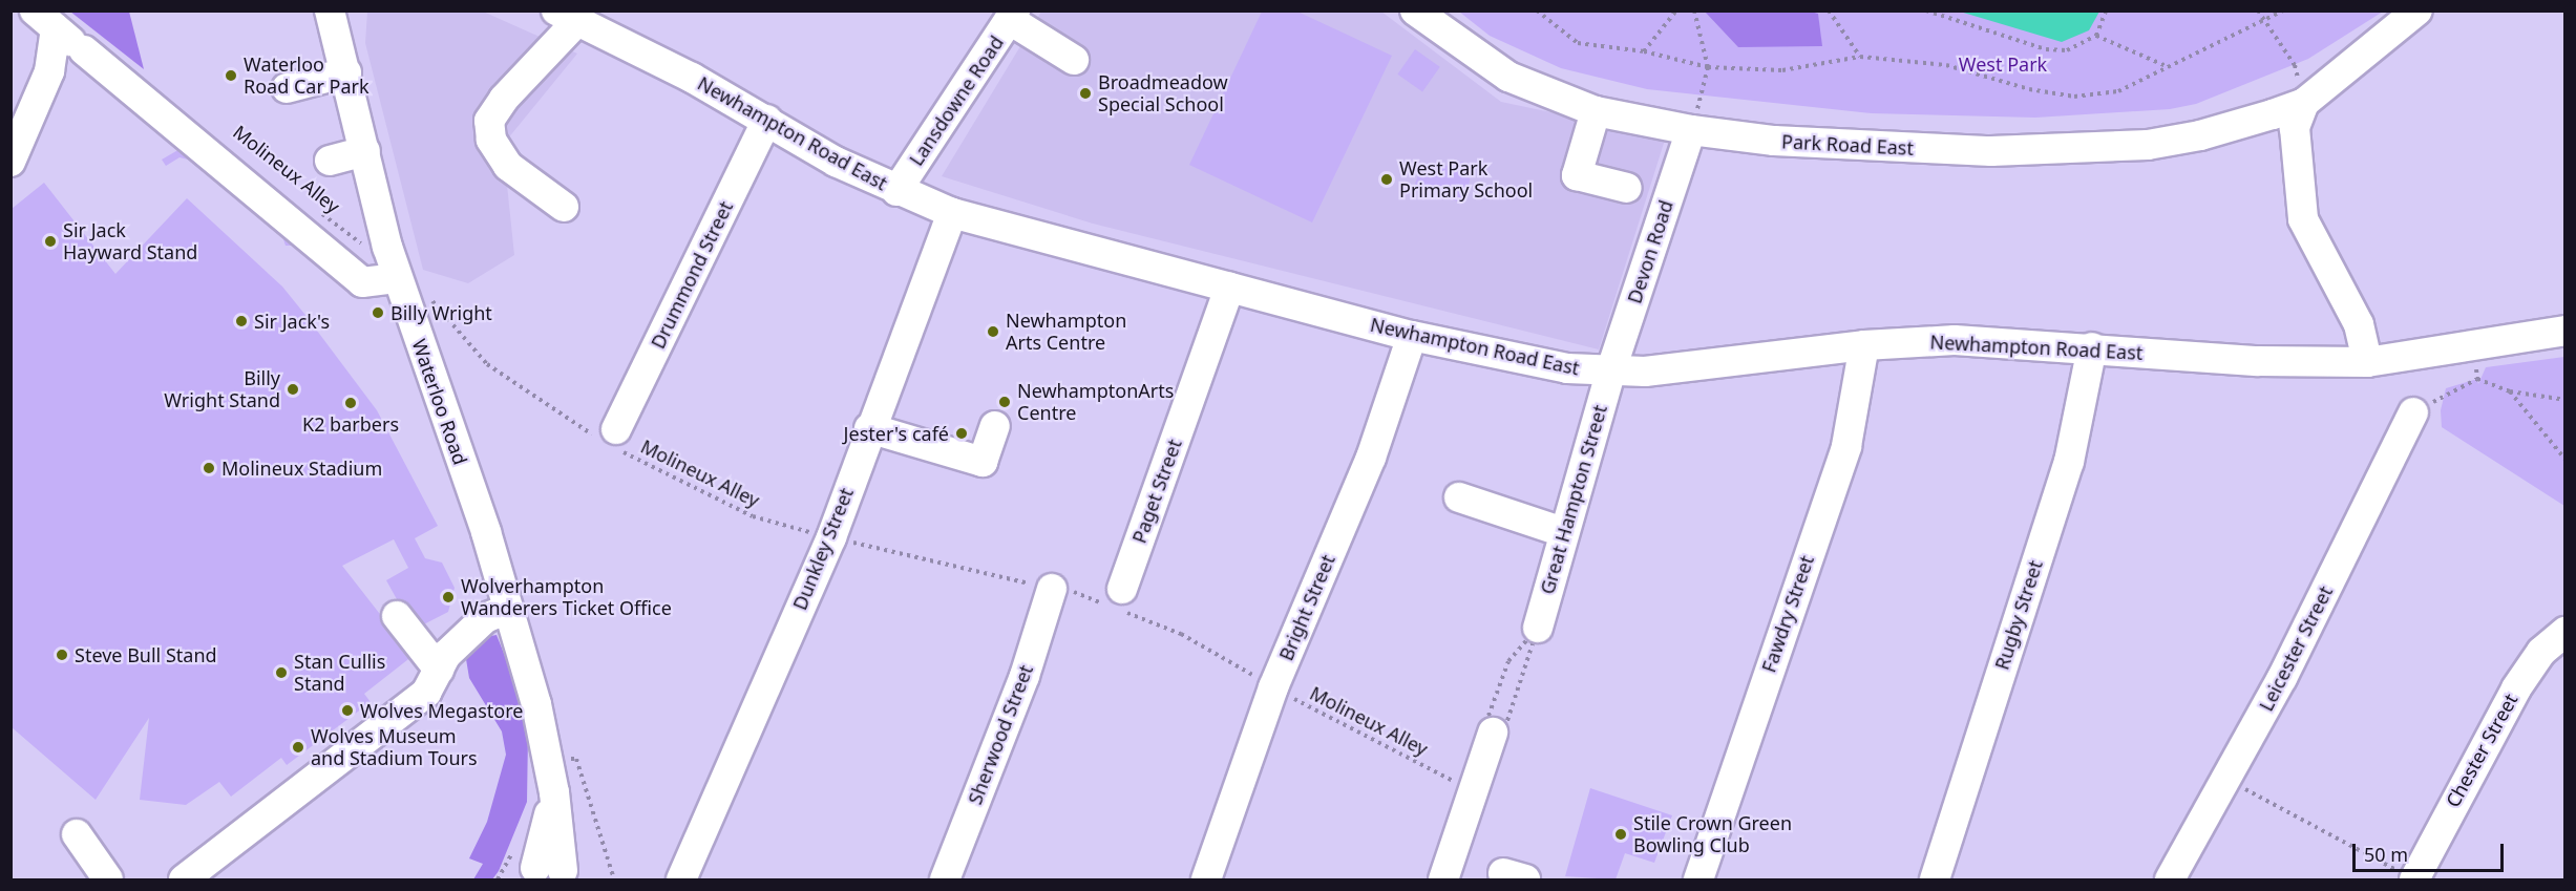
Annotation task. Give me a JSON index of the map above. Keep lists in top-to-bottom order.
{
  "streets": {
    "street": [
      "Lansdowne Road",
      "Newhampton Road East",
      "Park Road East",
      "Devon Road",
      "Drummond Street",
      "Waterloo Road",
      "Paget Street",
      "Great Hampton Street",
      "Dunkley Street",
      "Bright Street",
      "Fawdry Street",
      "Rugby Street",
      "Leicester Street",
      "Sherwood Street",
      "Chester Street"
    ],
    "path": ["Molineux Alley"]
  },
  "crossings": [
    ["Lansdowne Road", "Newhampton Road East"],
    ["Newhampton Road East", "Devon Road"],
    ["Newhampton Road East", "Drummond Street"],
    ["Newhampton Road East", "Paget Street"],
    ["Newhampton Road East", "Great Hampton Street"],
    ["Newhampton Road East", "Dunkley Street"],
    ["Newhampton Road East", "Bright Street"],
    ["Newhampton Road East", "Fawdry Street"],
    ["Newhampton Road East", "Rugby Street"],
    ["Park Road East", "Devon Road"],
    ["Molineux Alley", "Drummond Street"],
    ["Molineux Alley", "Waterloo Road"],
    ["Molineux Alley", "Paget Street"],
    ["Molineux Alley", "Dunkley Street"],
    ["Molineux Alley", "Bright Street"],
    ["Molineux Alley", "Sherwood Street"],
    ["Devon Road", "Great Hampton Street"]
  ],
  "parks": ["West Park"],
  "places": [
    "Waterloo Road Car Park",
    "Broadmeadow Special School",
    "West Park Primary School",
    "Sir Jack Hayward Stand",
    "Billy Wright",
    "Sir Jack's",
    "Newhampton Arts Centre",
    "Billy Wright Stand",
    "NewhamptonArts Centre",
    "K2 barbers",
    "Jester's café",
    "Molineux Stadium",
    "Wolverhampton Wanderers Ticket Office",
    "Steve Bull Stand",
    "Stan Cullis Stand",
    "Wolves Megastore",
    "Wolves Museum and Stadium Tours",
    "Stile Crown Green Bowling Club"
  ],
  "scale_bar": "50 m"
}
